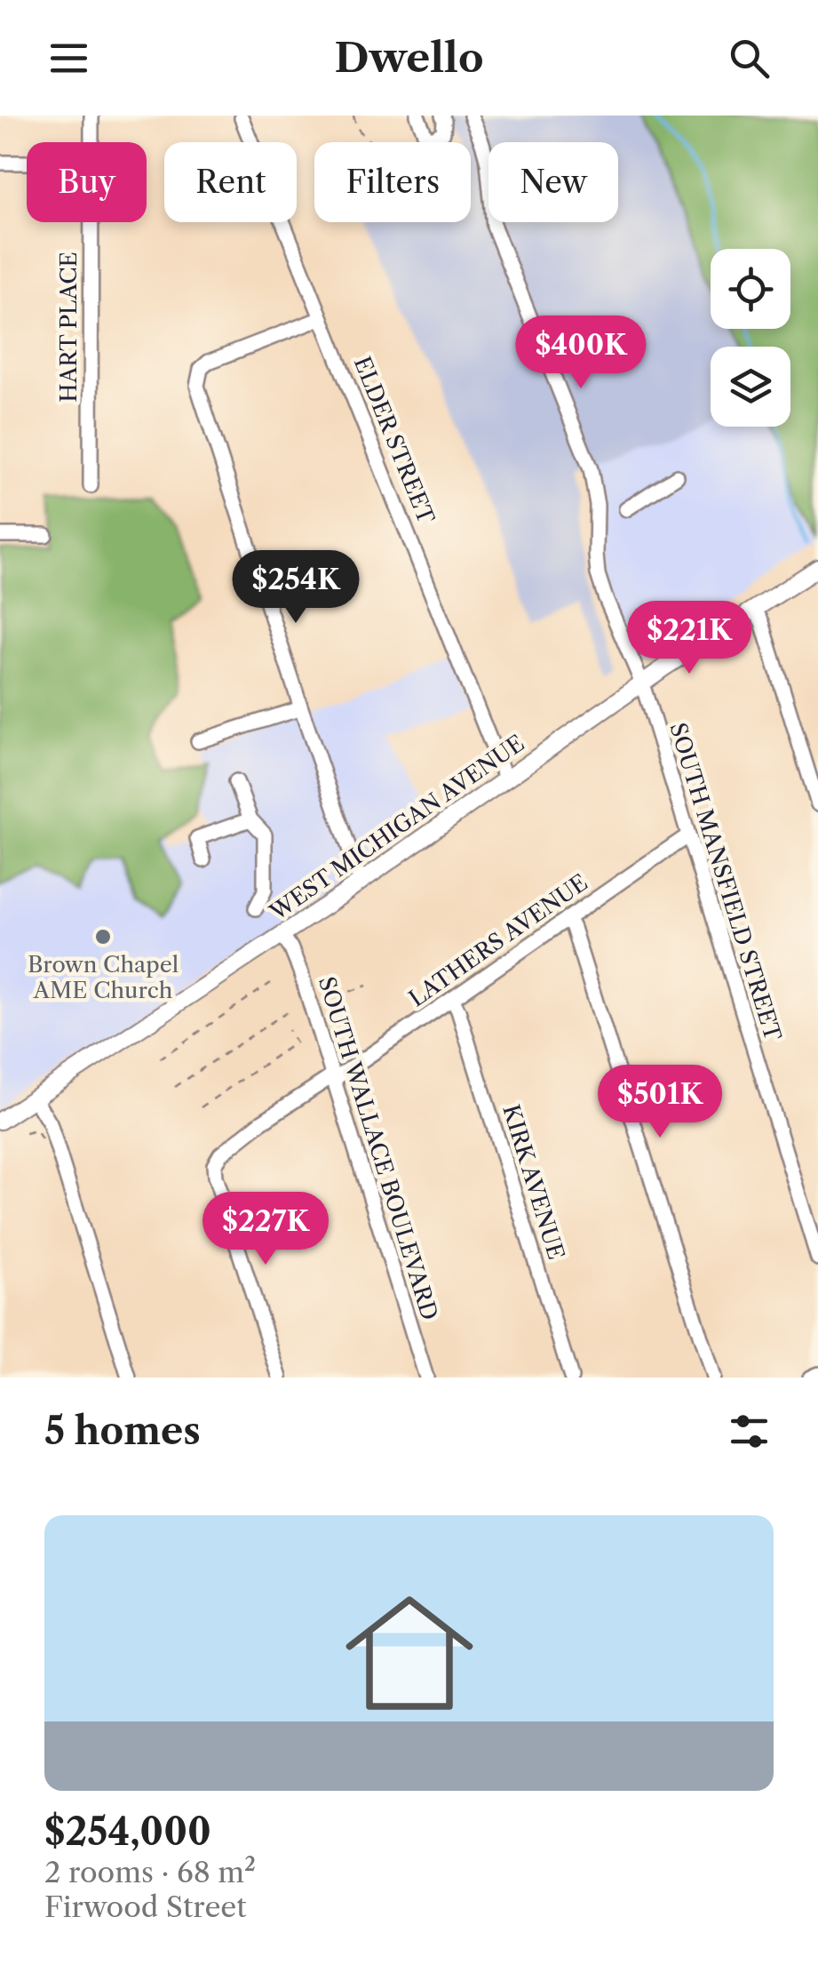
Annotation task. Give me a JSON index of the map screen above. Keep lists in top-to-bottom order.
{
  "streets": {
    "main road": ["WEST MICHIGAN AVENUE"],
    "street": [
      "HART PLACE",
      "ELDER STREET",
      "SOUTH MANSFIELD STREET",
      "LATHERS AVENUE",
      "SOUTH WALLACE BOULEVARD",
      "KIRK AVENUE"
    ]
  },
  "crossings": [
    ["ELDER STREET", "WEST MICHIGAN AVENUE"],
    ["WEST MICHIGAN AVENUE", "SOUTH MANSFIELD STREET"],
    ["WEST MICHIGAN AVENUE", "SOUTH WALLACE BOULEVARD"],
    ["SOUTH MANSFIELD STREET", "LATHERS AVENUE"],
    ["LATHERS AVENUE", "SOUTH WALLACE BOULEVARD"],
    ["LATHERS AVENUE", "KIRK AVENUE"]
  ],
  "places": ["Brown Chapel AME Church"],
  "page": {
    "header": "Dwello",
    "chip": [
      "Buy",
      "Rent",
      "Filters",
      "New"
    ],
    "price": [
      "$400K",
      "$254K",
      "$221K",
      "$501K",
      "$227K"
    ],
    "heading": "5 homes",
    "list": [
      {
        "name": "$254,000",
        "note": "2 rooms · 68 m² · Firwood Street"
      }
    ]
  }
}
